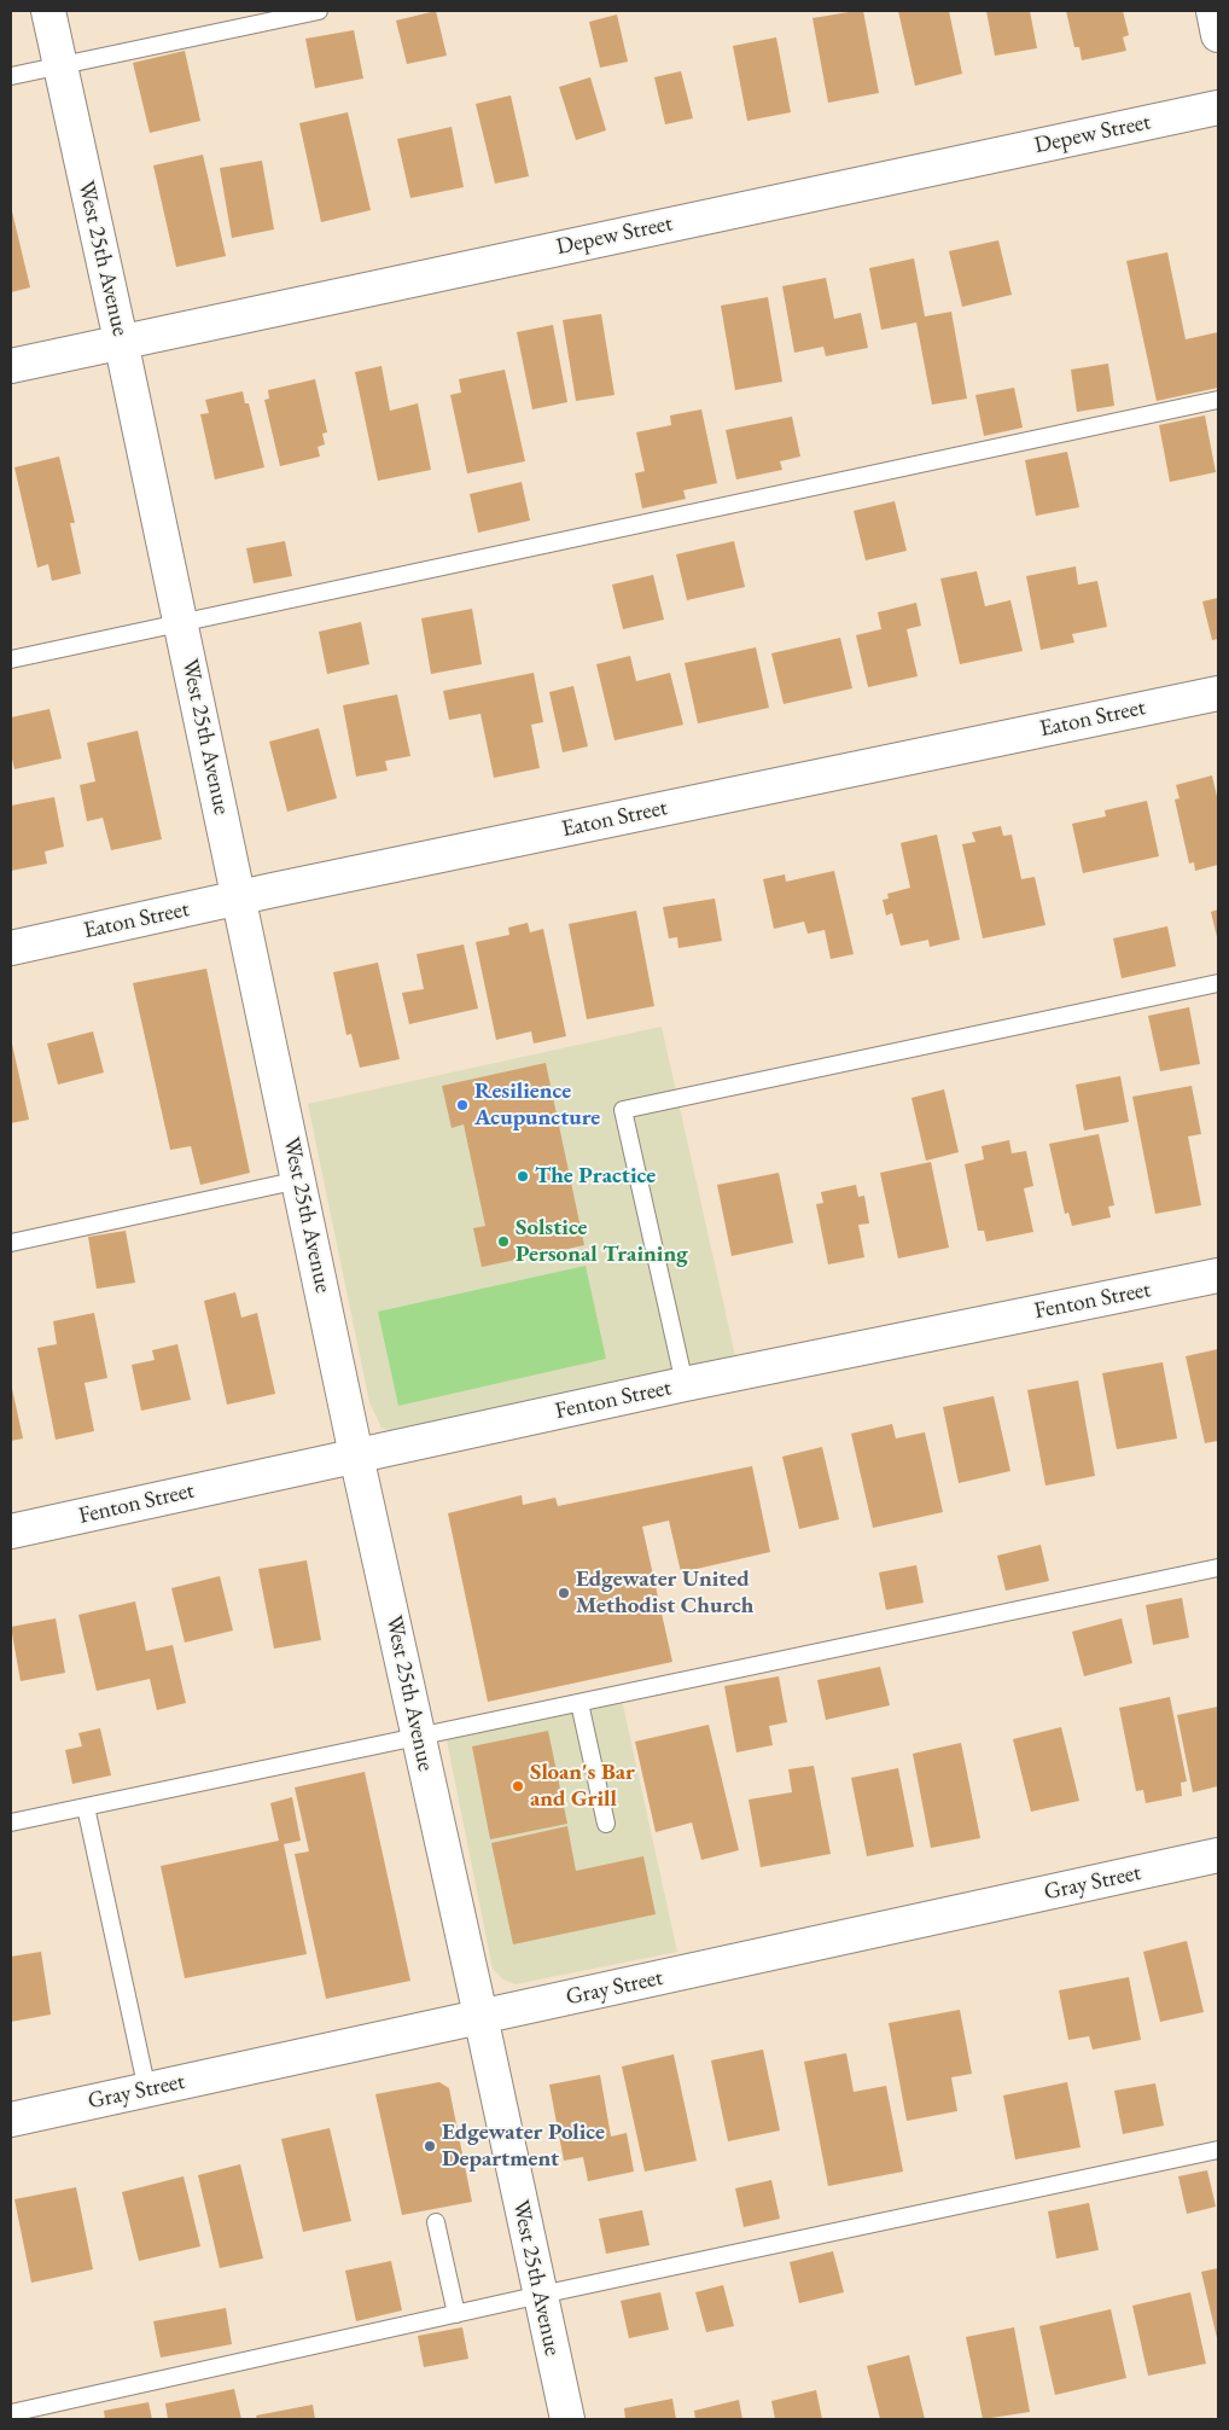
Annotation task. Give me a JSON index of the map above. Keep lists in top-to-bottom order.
{
  "streets": {
    "street": [
      "Depew Street",
      "West 25th Avenue",
      "Eaton Street",
      "Fenton Street",
      "Gray Street"
    ]
  },
  "crossings": [
    ["Depew Street", "West 25th Avenue"],
    ["West 25th Avenue", "Eaton Street"],
    ["West 25th Avenue", "Fenton Street"],
    ["West 25th Avenue", "Gray Street"]
  ],
  "places": [
    "Resilience Acupuncture",
    "The Practice",
    "Solstice Personal Training",
    "Edgewater United Methodist Church",
    "Sloan's Bar and Grill",
    "Edgewater Police Department"
  ]
}
